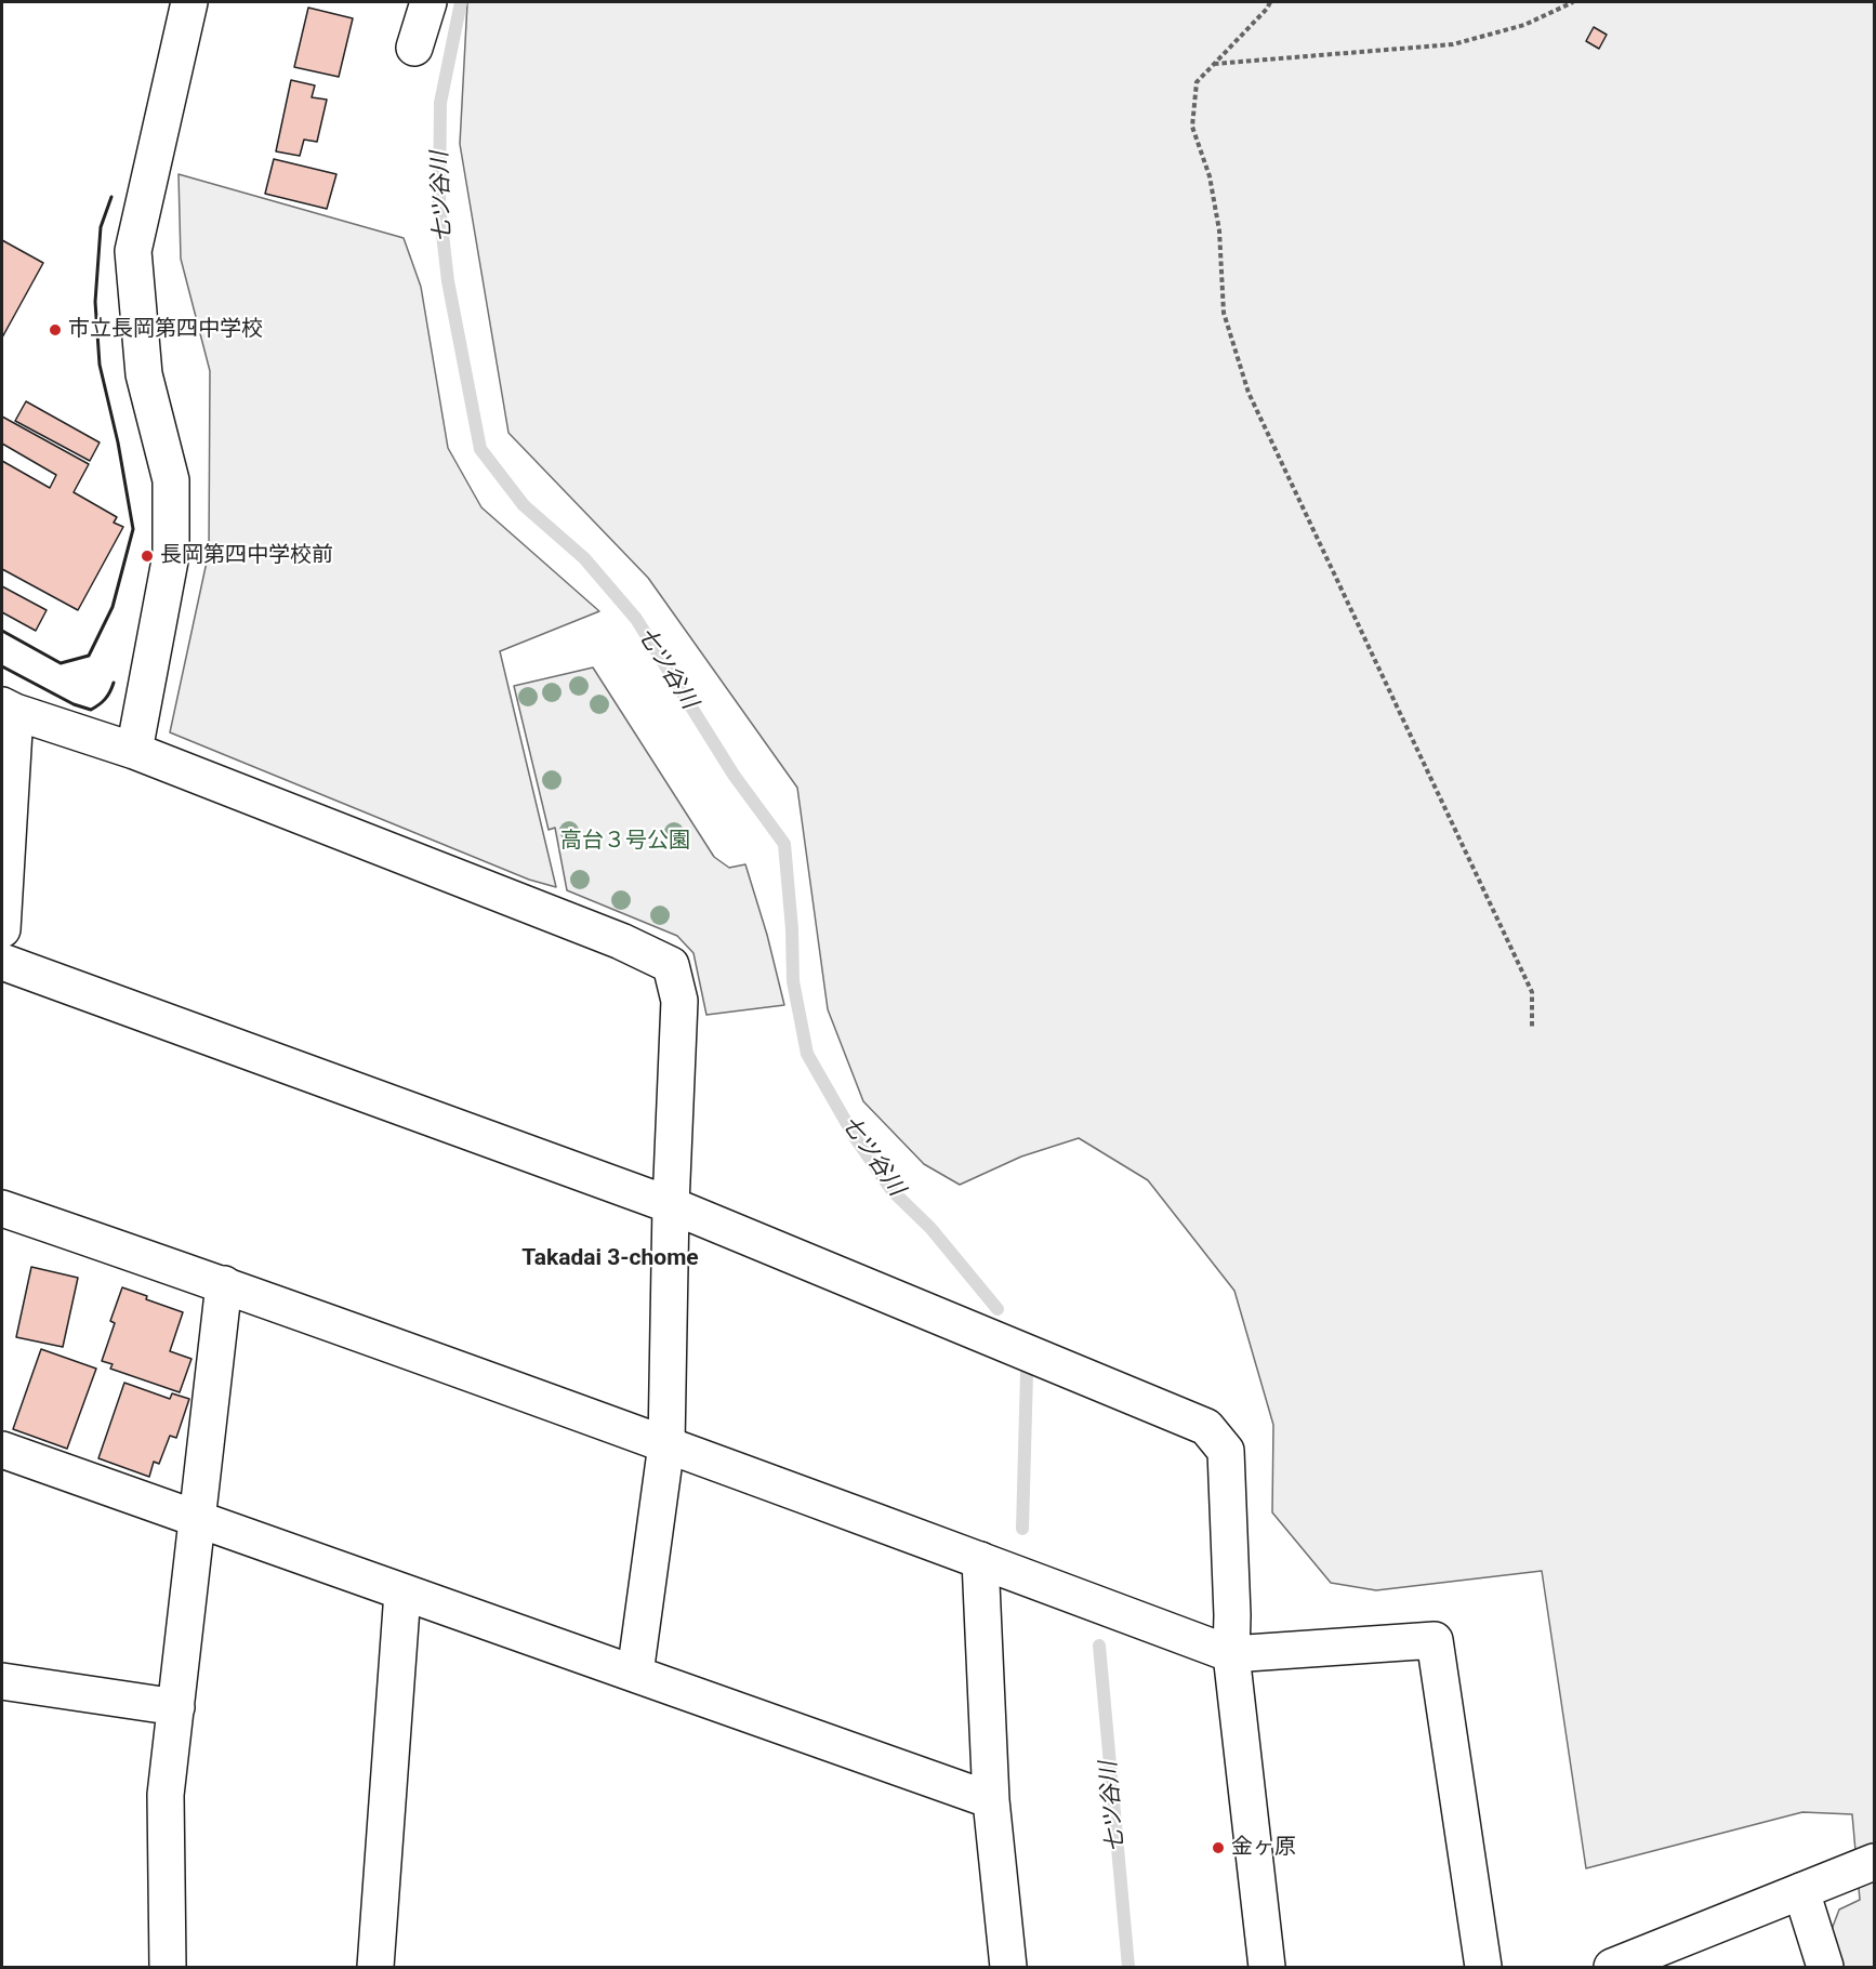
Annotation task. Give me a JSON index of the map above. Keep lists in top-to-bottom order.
{
  "districts": ["Takadai 3-chome"],
  "water": ["七ツ谷川"],
  "parks": ["高台３号公園"],
  "places": ["市立長岡第四中学校", "長岡第四中学校前", "金ヶ原"]
}
